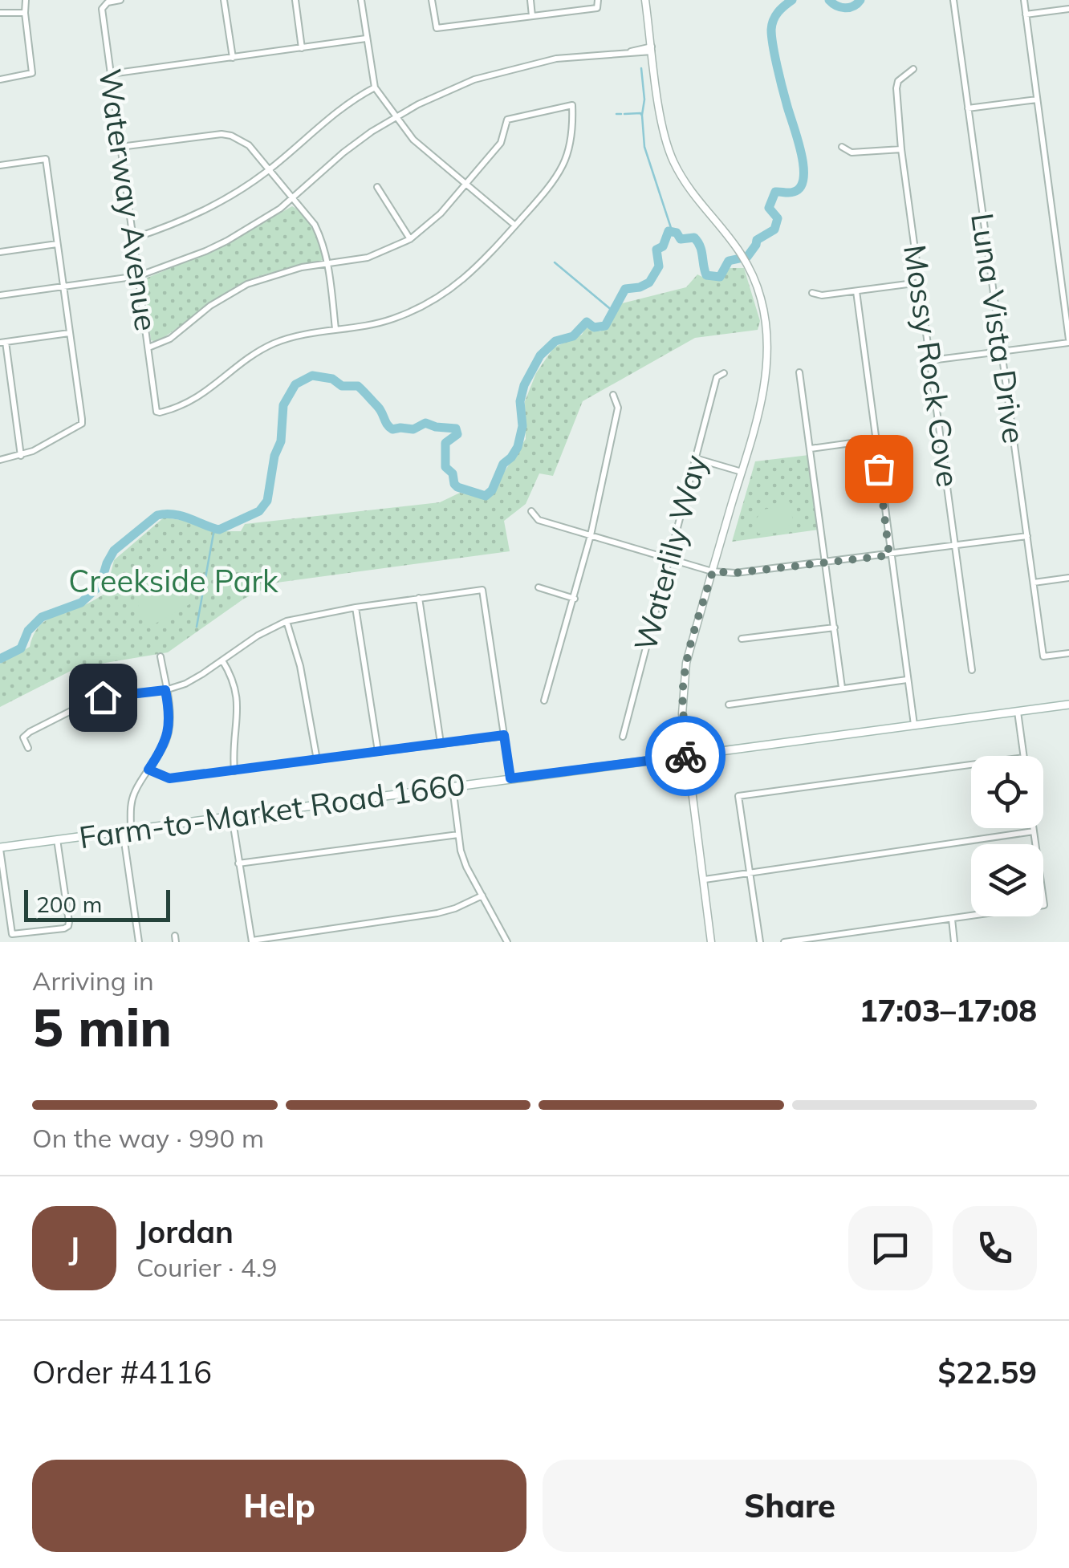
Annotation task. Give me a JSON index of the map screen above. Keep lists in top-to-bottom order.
{
  "streets": {
    "main road": ["Farm-to-Market Road 1660"],
    "street": [
      "Waterway Avenue",
      "Luna Vista Drive",
      "Mossy Rock Cove",
      "Waterlily Way"
    ]
  },
  "parks": ["Creekside Park"],
  "scale_bar": "200 m",
  "page": {
    "scale": "200 m",
    "heading": ["5 min", "Arriving in", "17:03–17:08"],
    "panel": [
      "Jordan",
      "Courier · 4.9",
      "Order #4116",
      "$22.59"
    ],
    "bar": "On the way · 990 m",
    "round": "J",
    "buttons": ["Help", "Share"]
  }
}
